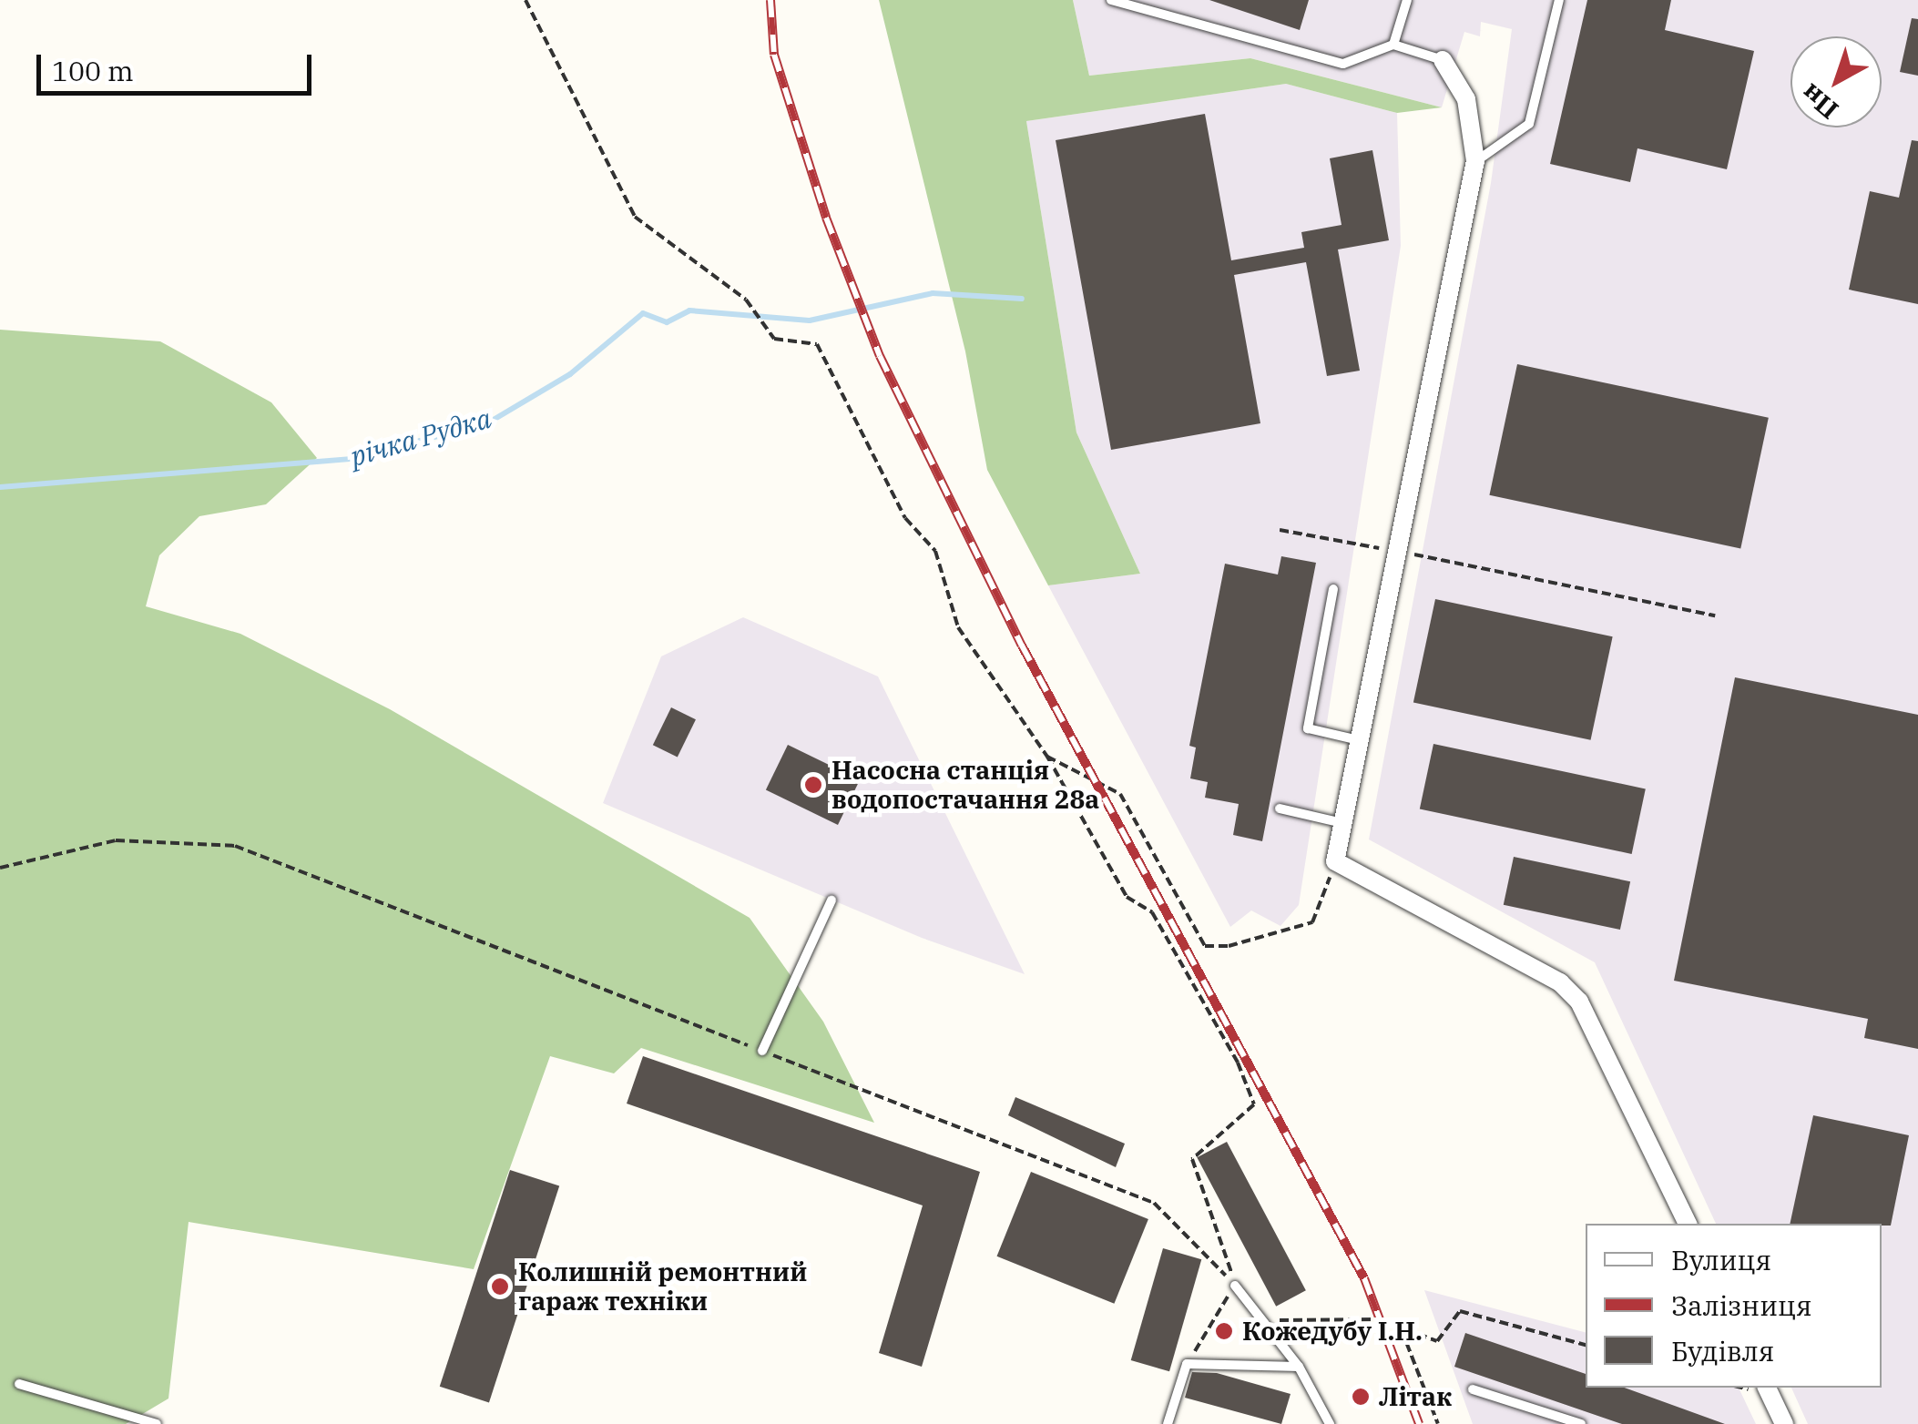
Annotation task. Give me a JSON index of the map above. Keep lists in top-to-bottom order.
{
  "water": ["річка Рудка"],
  "places": [
    "Насосна станція водопостачання 28а",
    "Колишній ремонтний гараж техніки",
    "Кожедубу І.Н.",
    "Літак"
  ],
  "legend": ["Вулиця", "Залізниця", "Будівля"],
  "scale_bar": "100 m",
  "north": "bottom left"
}
